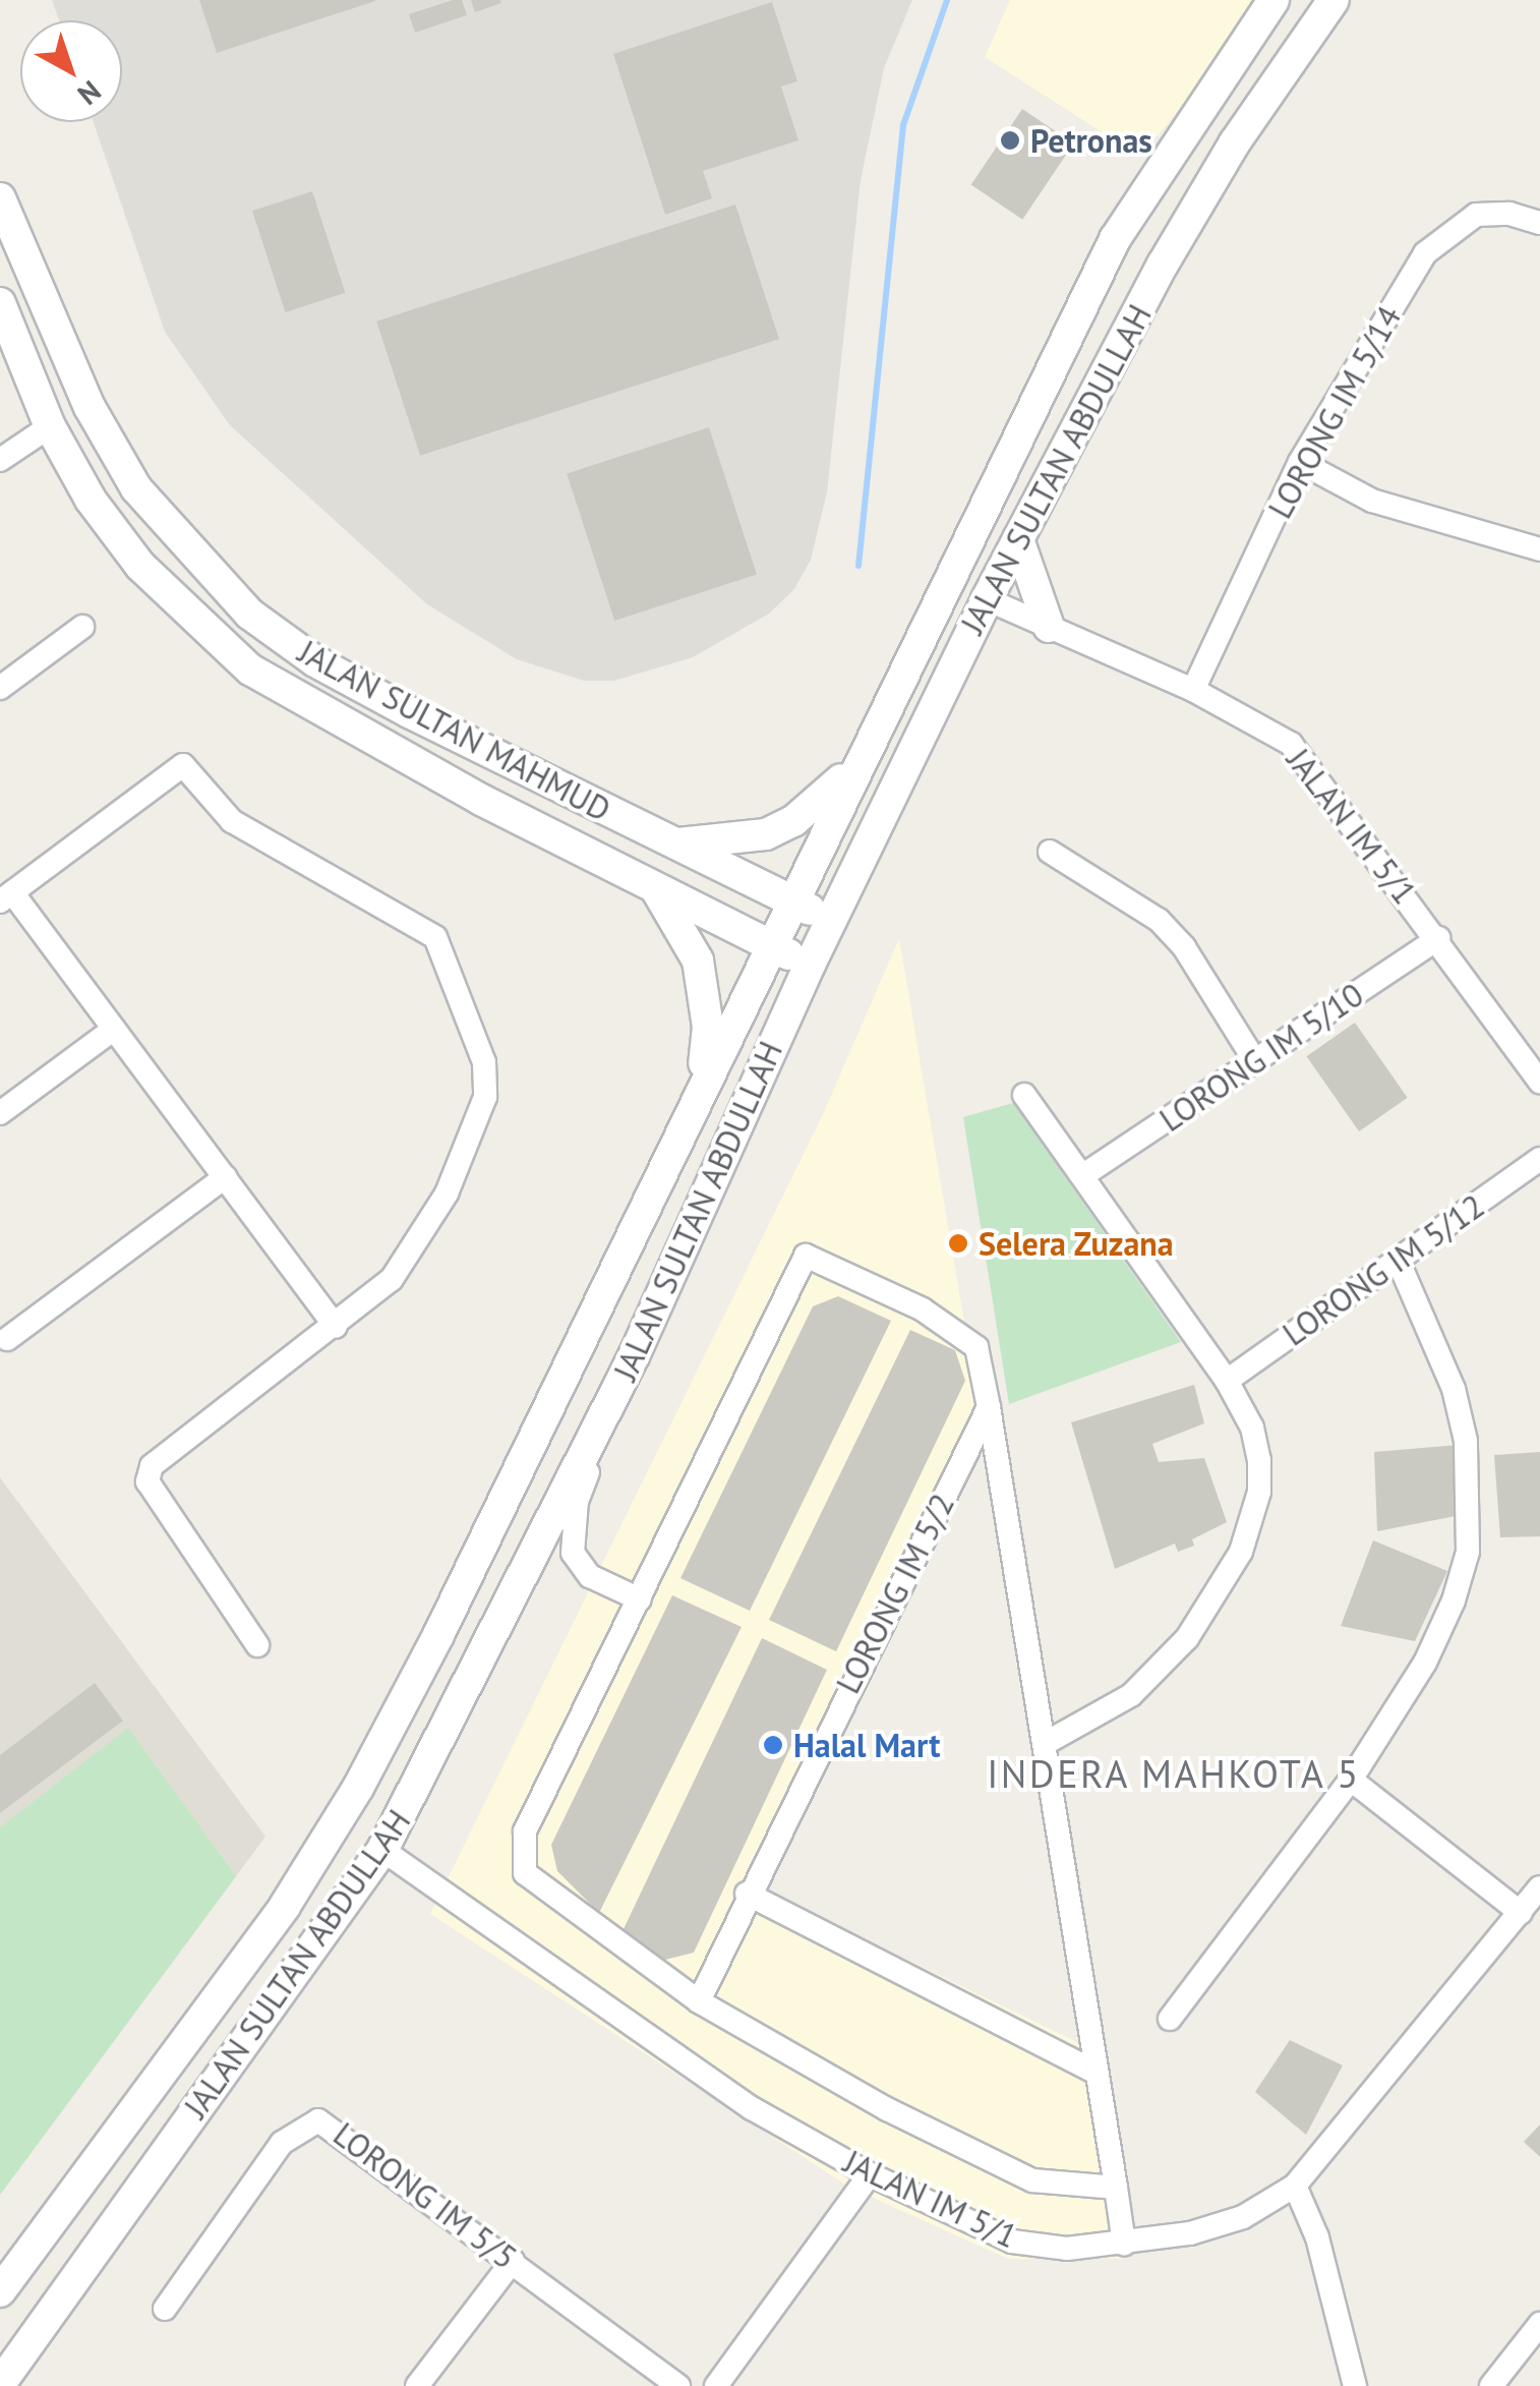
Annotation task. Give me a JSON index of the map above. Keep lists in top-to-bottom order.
{
  "streets": {
    "main road": ["JALAN SULTAN ABDULLAH", "JALAN SULTAN MAHMUD"],
    "street": [
      "LORONG IM 5/14",
      "JALAN IM 5/1",
      "LORONG IM 5/10",
      "LORONG IM 5/12",
      "LORONG IM 5/2",
      "LORONG IM 5/5"
    ]
  },
  "crossings": [
    ["LORONG IM 5/14", "JALAN IM 5/1"],
    ["JALAN SULTAN ABDULLAH", "JALAN SULTAN MAHMUD"],
    ["JALAN SULTAN ABDULLAH", "JALAN IM 5/1"],
    ["JALAN IM 5/1", "LORONG IM 5/10"]
  ],
  "districts": ["INDERA MAHKOTA 5"],
  "places": ["Petronas", "Selera Zuzana", "Halal Mart"],
  "north": "bottom right"
}
